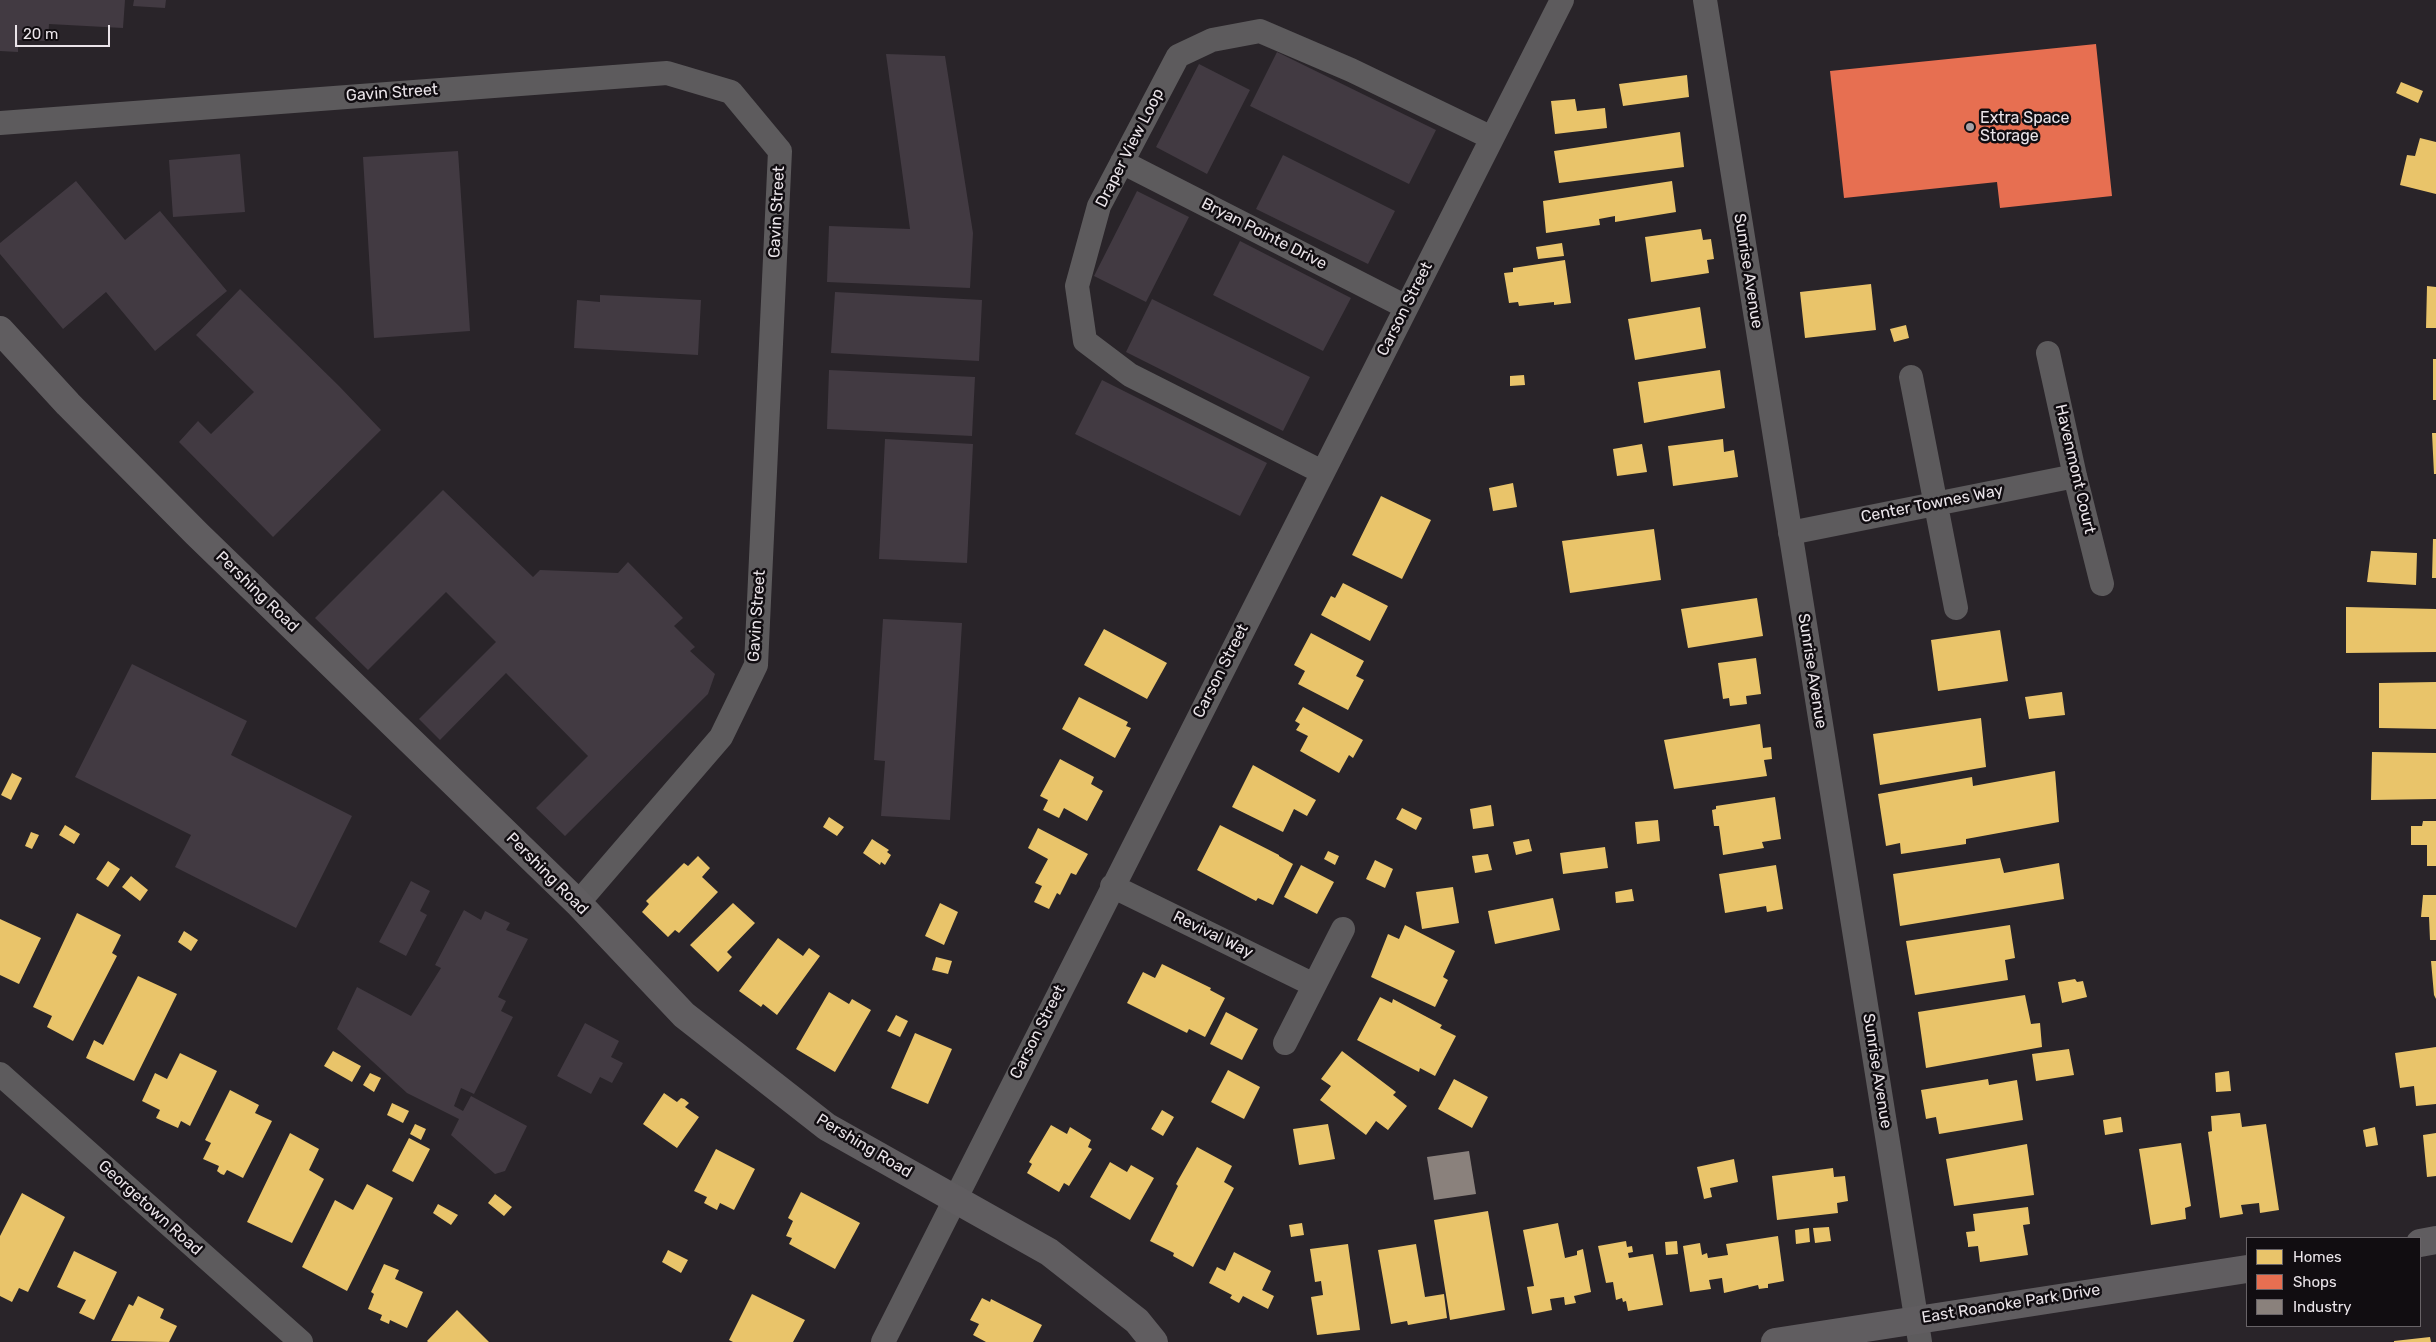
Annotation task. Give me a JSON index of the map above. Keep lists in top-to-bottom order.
{
  "streets": {
    "street": [
      "Gavin Street",
      "Draper View Loop",
      "Bryan Pointe Drive",
      "Sunrise Avenue",
      "Carson Street",
      "Havenmont Court",
      "Center Townes Way",
      "Pershing Road",
      "Revival Way",
      "Georgetown Road",
      "East Roanoke Park Drive"
    ]
  },
  "crossings": [
    ["Gavin Street", "Pershing Road"],
    ["Draper View Loop", "Bryan Pointe Drive"],
    ["Draper View Loop", "Carson Street"],
    ["Bryan Pointe Drive", "Carson Street"],
    ["Sunrise Avenue", "Center Townes Way"],
    ["Sunrise Avenue", "East Roanoke Park Drive"],
    ["Carson Street", "Pershing Road"],
    ["Carson Street", "Revival Way"],
    ["Havenmont Court", "Center Townes Way"]
  ],
  "places": ["Extra Space Storage"],
  "legend": ["Homes", "Shops", "Industry"],
  "scale_bar": "20 m"
}
